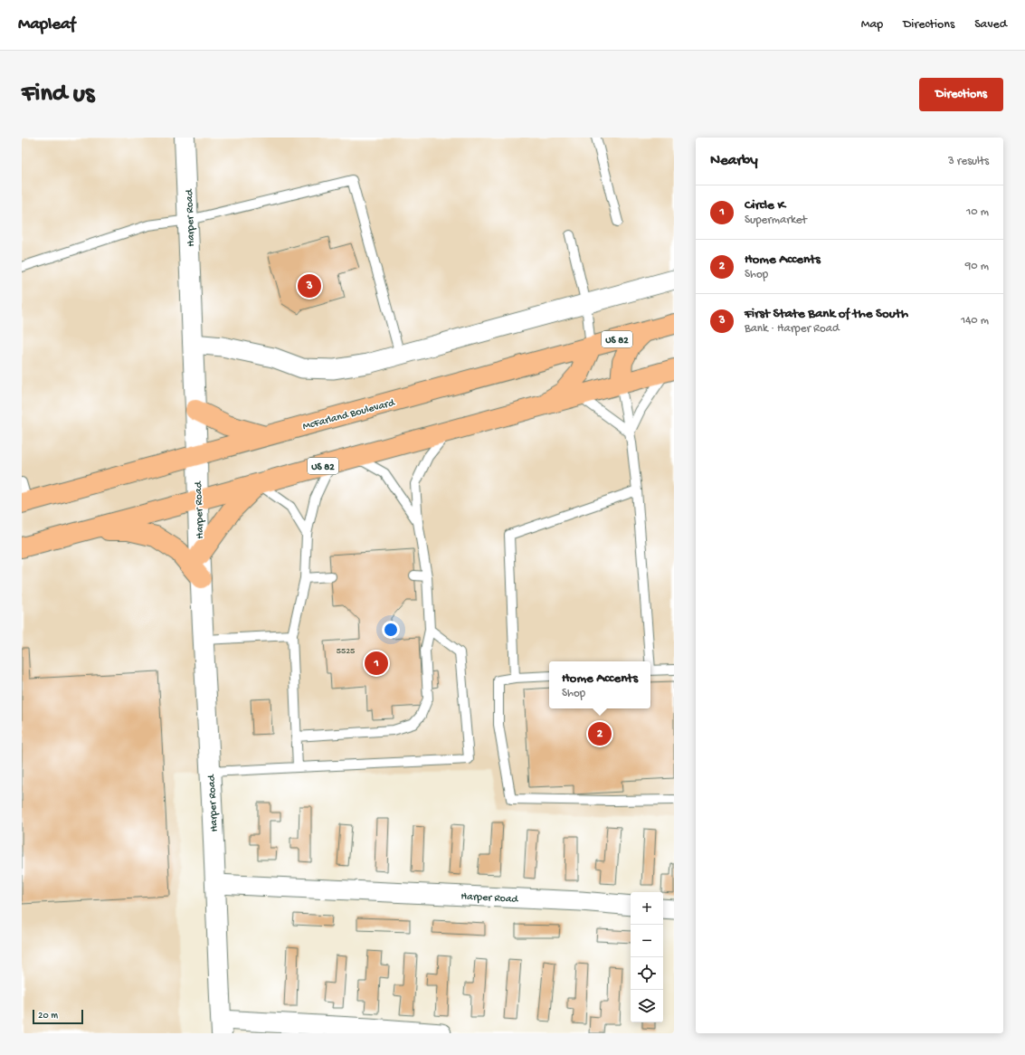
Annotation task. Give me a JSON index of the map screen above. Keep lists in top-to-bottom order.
{
  "streets": {
    "highway": ["US 82", "McFarland Boulevard"],
    "street": ["Harper Road"]
  },
  "crossings": [
    ["Harper Road", "US 82"],
    ["Harper Road", "McFarland Boulevard"]
  ],
  "house_numbers": ["5525"],
  "scale_bar": "20 m",
  "page": {
    "header": "Mapleaf",
    "nav": ["Map", "Directions", "Saved"],
    "buttons": "Directions",
    "title": "Find us",
    "heading": ["Nearby", "3 results"],
    "list": [
      {
        "mark": "1",
        "name": "Circle K",
        "note": "Supermarket",
        "value": "10 m"
      },
      {
        "mark": "2",
        "name": "Home Accents",
        "note": "Shop",
        "value": "90 m"
      },
      {
        "mark": "3",
        "name": "First State Bank of the South",
        "note": "Bank · Harper Road",
        "value": "140 m"
      }
    ],
    "pins": ["3", "1", "2"],
    "popup": ["Home Accents", "Shop"],
    "map_buttons": ["+", "−"],
    "scale": "20 m"
  }
}
